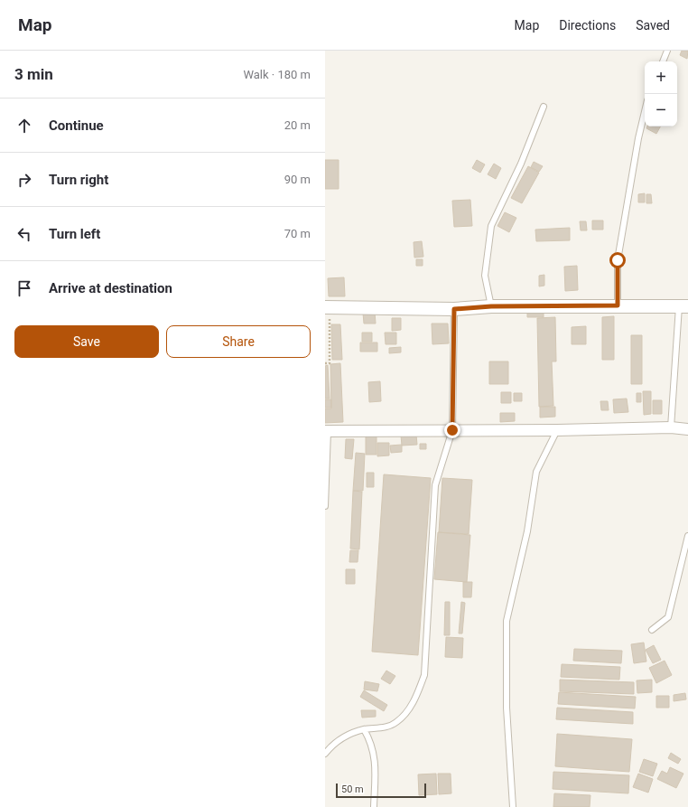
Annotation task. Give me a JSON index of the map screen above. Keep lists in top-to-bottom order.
{
  "scale_bar": "50 m",
  "page": {
    "header": "Map",
    "nav": ["Map", "Directions", "Saved"],
    "heading": ["3 min", "Walk · 180 m"],
    "map_buttons": ["+", "−"],
    "list": [
      ["Continue", "20 m"],
      ["Turn right", "90 m"],
      ["Turn left", "70 m"],
      "Arrive at destination"
    ],
    "buttons": ["Save", "Share"],
    "scale": "50 m"
  }
}
